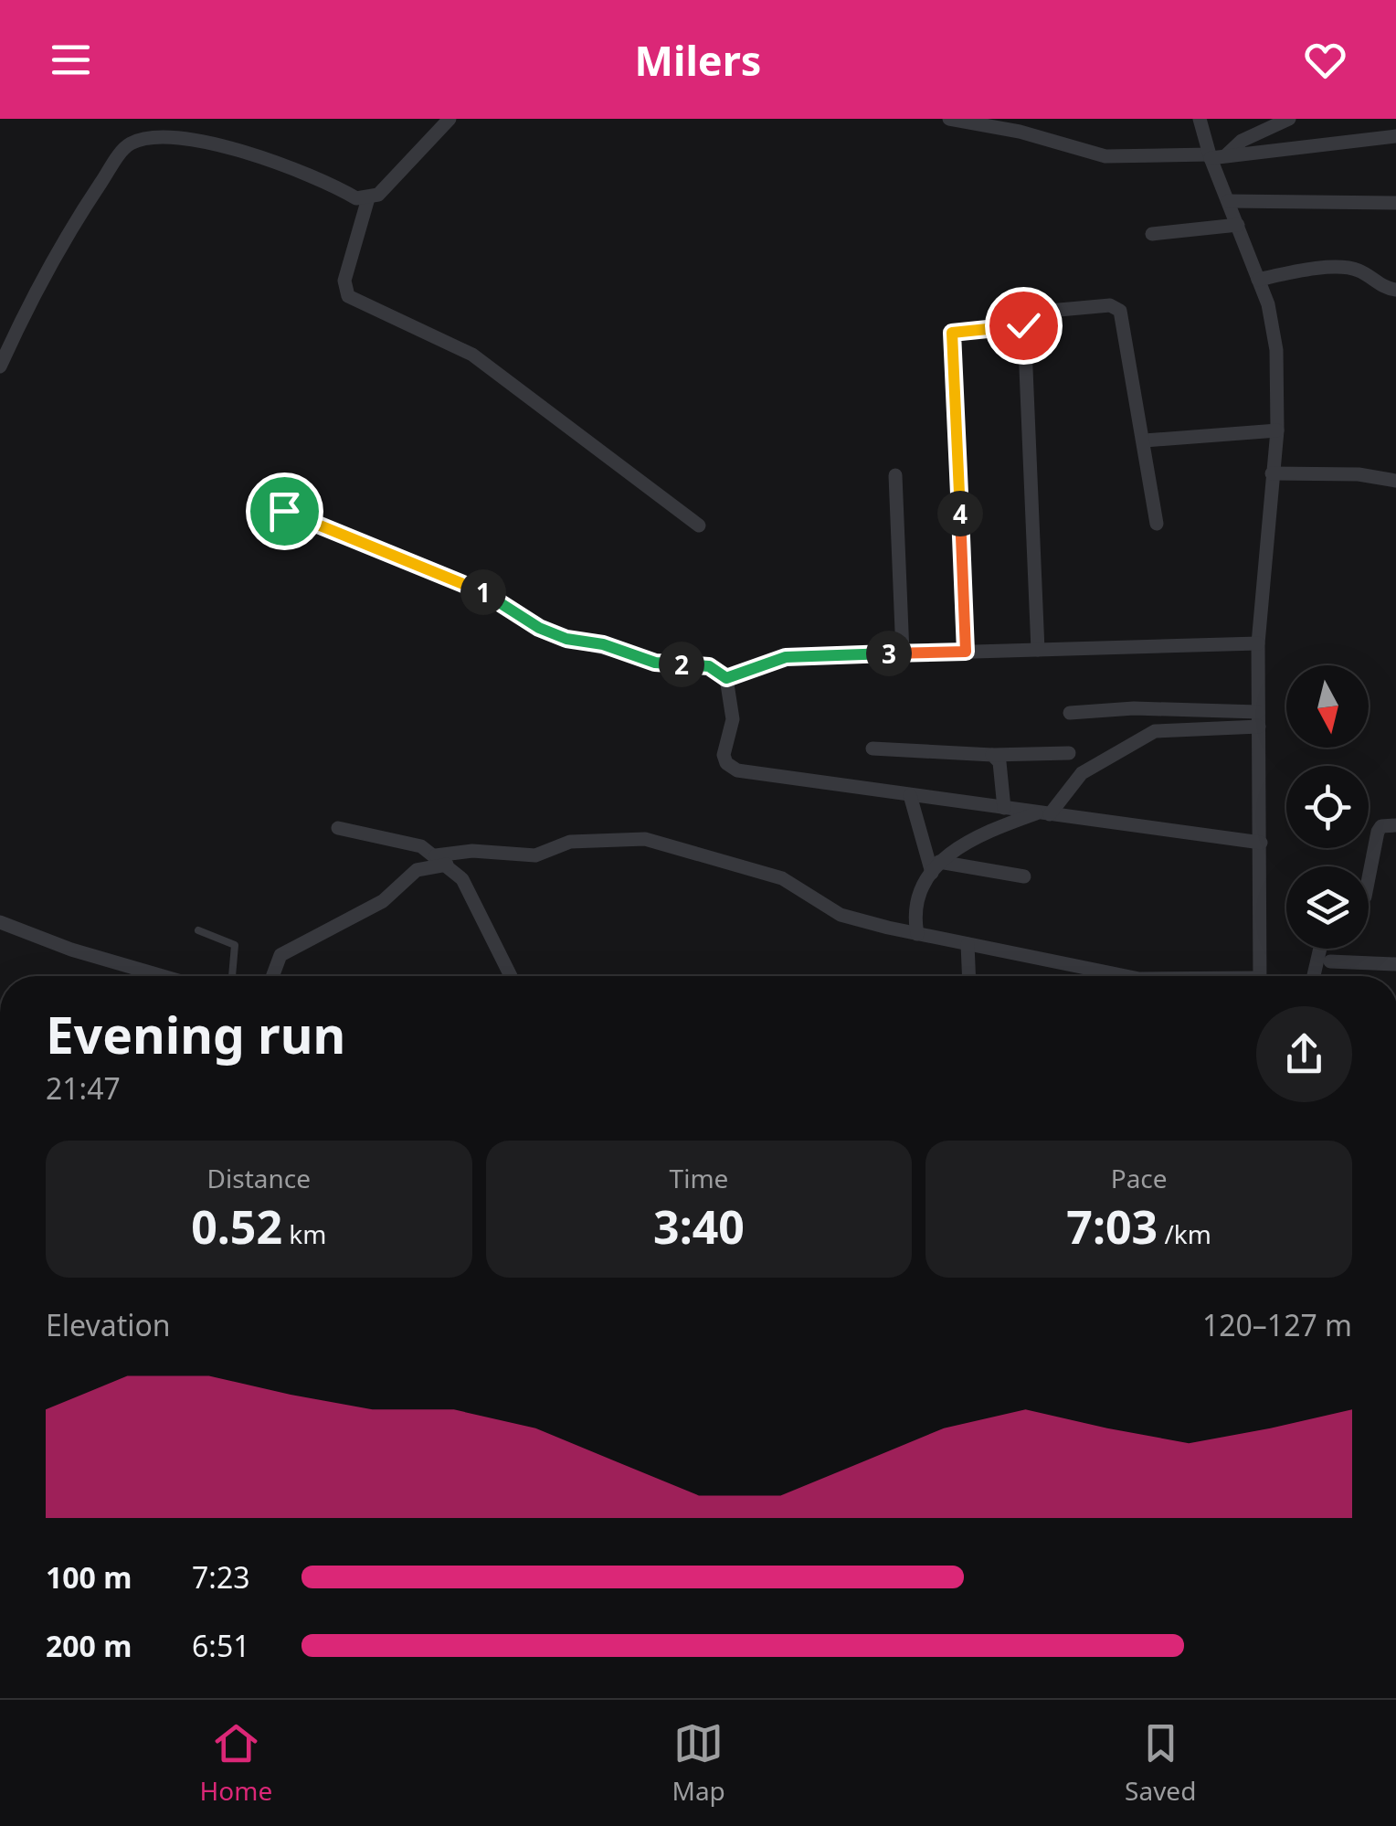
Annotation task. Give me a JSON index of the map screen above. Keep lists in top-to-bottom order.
{
  "north": "bottom",
  "page": {
    "header": "Milers",
    "pins": [
      "4",
      "1",
      "3",
      "2"
    ],
    "heading": ["Evening run", "21:47"],
    "stats": [
      ["Distance", "0.52 km"],
      ["Time", "3:40"],
      ["Pace", "7:03 /km"]
    ],
    "chart": ["Elevation", "120–127 m"],
    "list": [
      {
        "name": "100 m",
        "note": "7:23"
      },
      {
        "name": "200 m",
        "note": "6:51"
      }
    ],
    "tabs": ["Home", "Map", "Saved"]
  }
}
